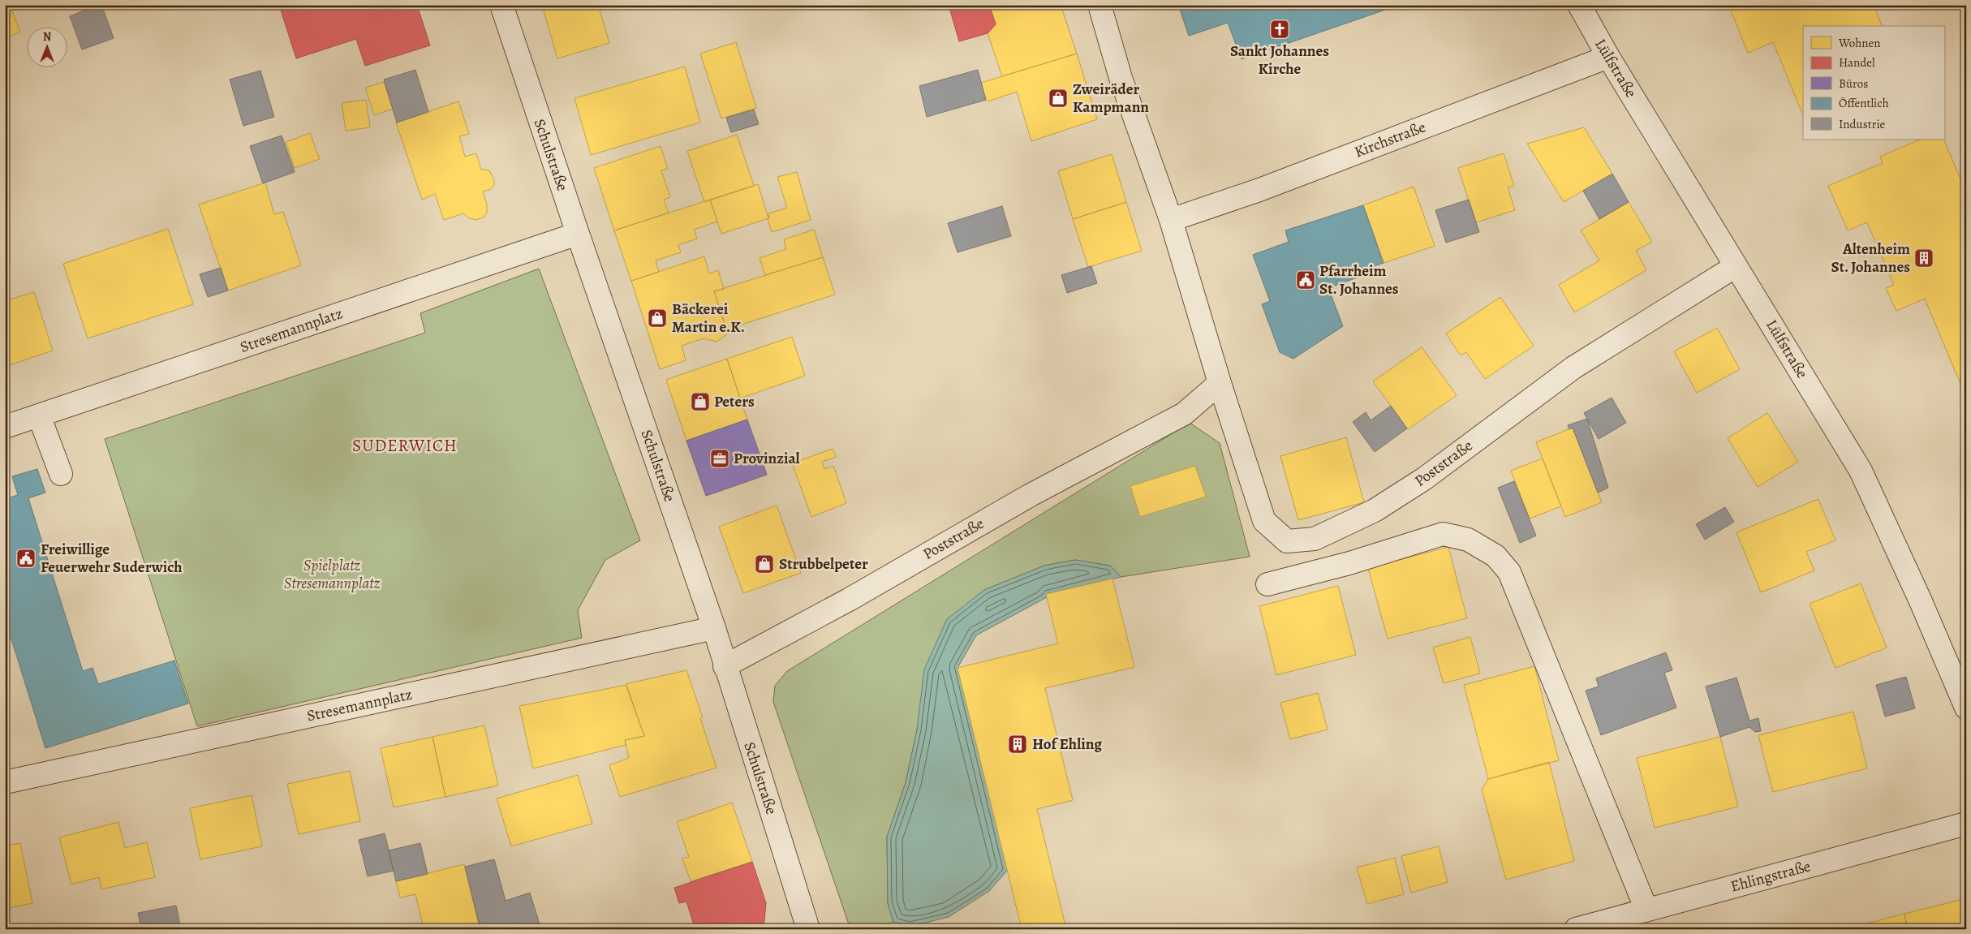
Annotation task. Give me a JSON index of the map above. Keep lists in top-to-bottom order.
{
  "streets": {
    "street": [
      "Lülfstraße",
      "Kirchstraße",
      "Schulstraße",
      "Stresemannplatz",
      "Poststraße",
      "Ehlingstraße"
    ]
  },
  "crossings": [
    ["Lülfstraße", "Kirchstraße"],
    ["Lülfstraße", "Poststraße"],
    ["Schulstraße", "Stresemannplatz"],
    ["Schulstraße", "Poststraße"]
  ],
  "districts": ["SUDERWICH"],
  "parks": ["Spielplatz Stresemannplatz"],
  "places": {
    "church": ["Sankt Johannes Kirche"],
    "shop": [
      "Zweiräder Kampmann",
      "Bäckerei Martin e.K.",
      "Peters",
      "Strubbelpeter"
    ],
    "building": ["Altenheim St. Johannes", "Hof Ehling"],
    "public building": ["Pfarrheim St. Johannes", "Freiwillige Feuerwehr Suderwich"],
    "office": ["Provinzial"]
  },
  "legend": [
    "Wohnen",
    "Handel",
    "Büros",
    "Öffentlich",
    "Industrie"
  ],
  "north": "top"
}
